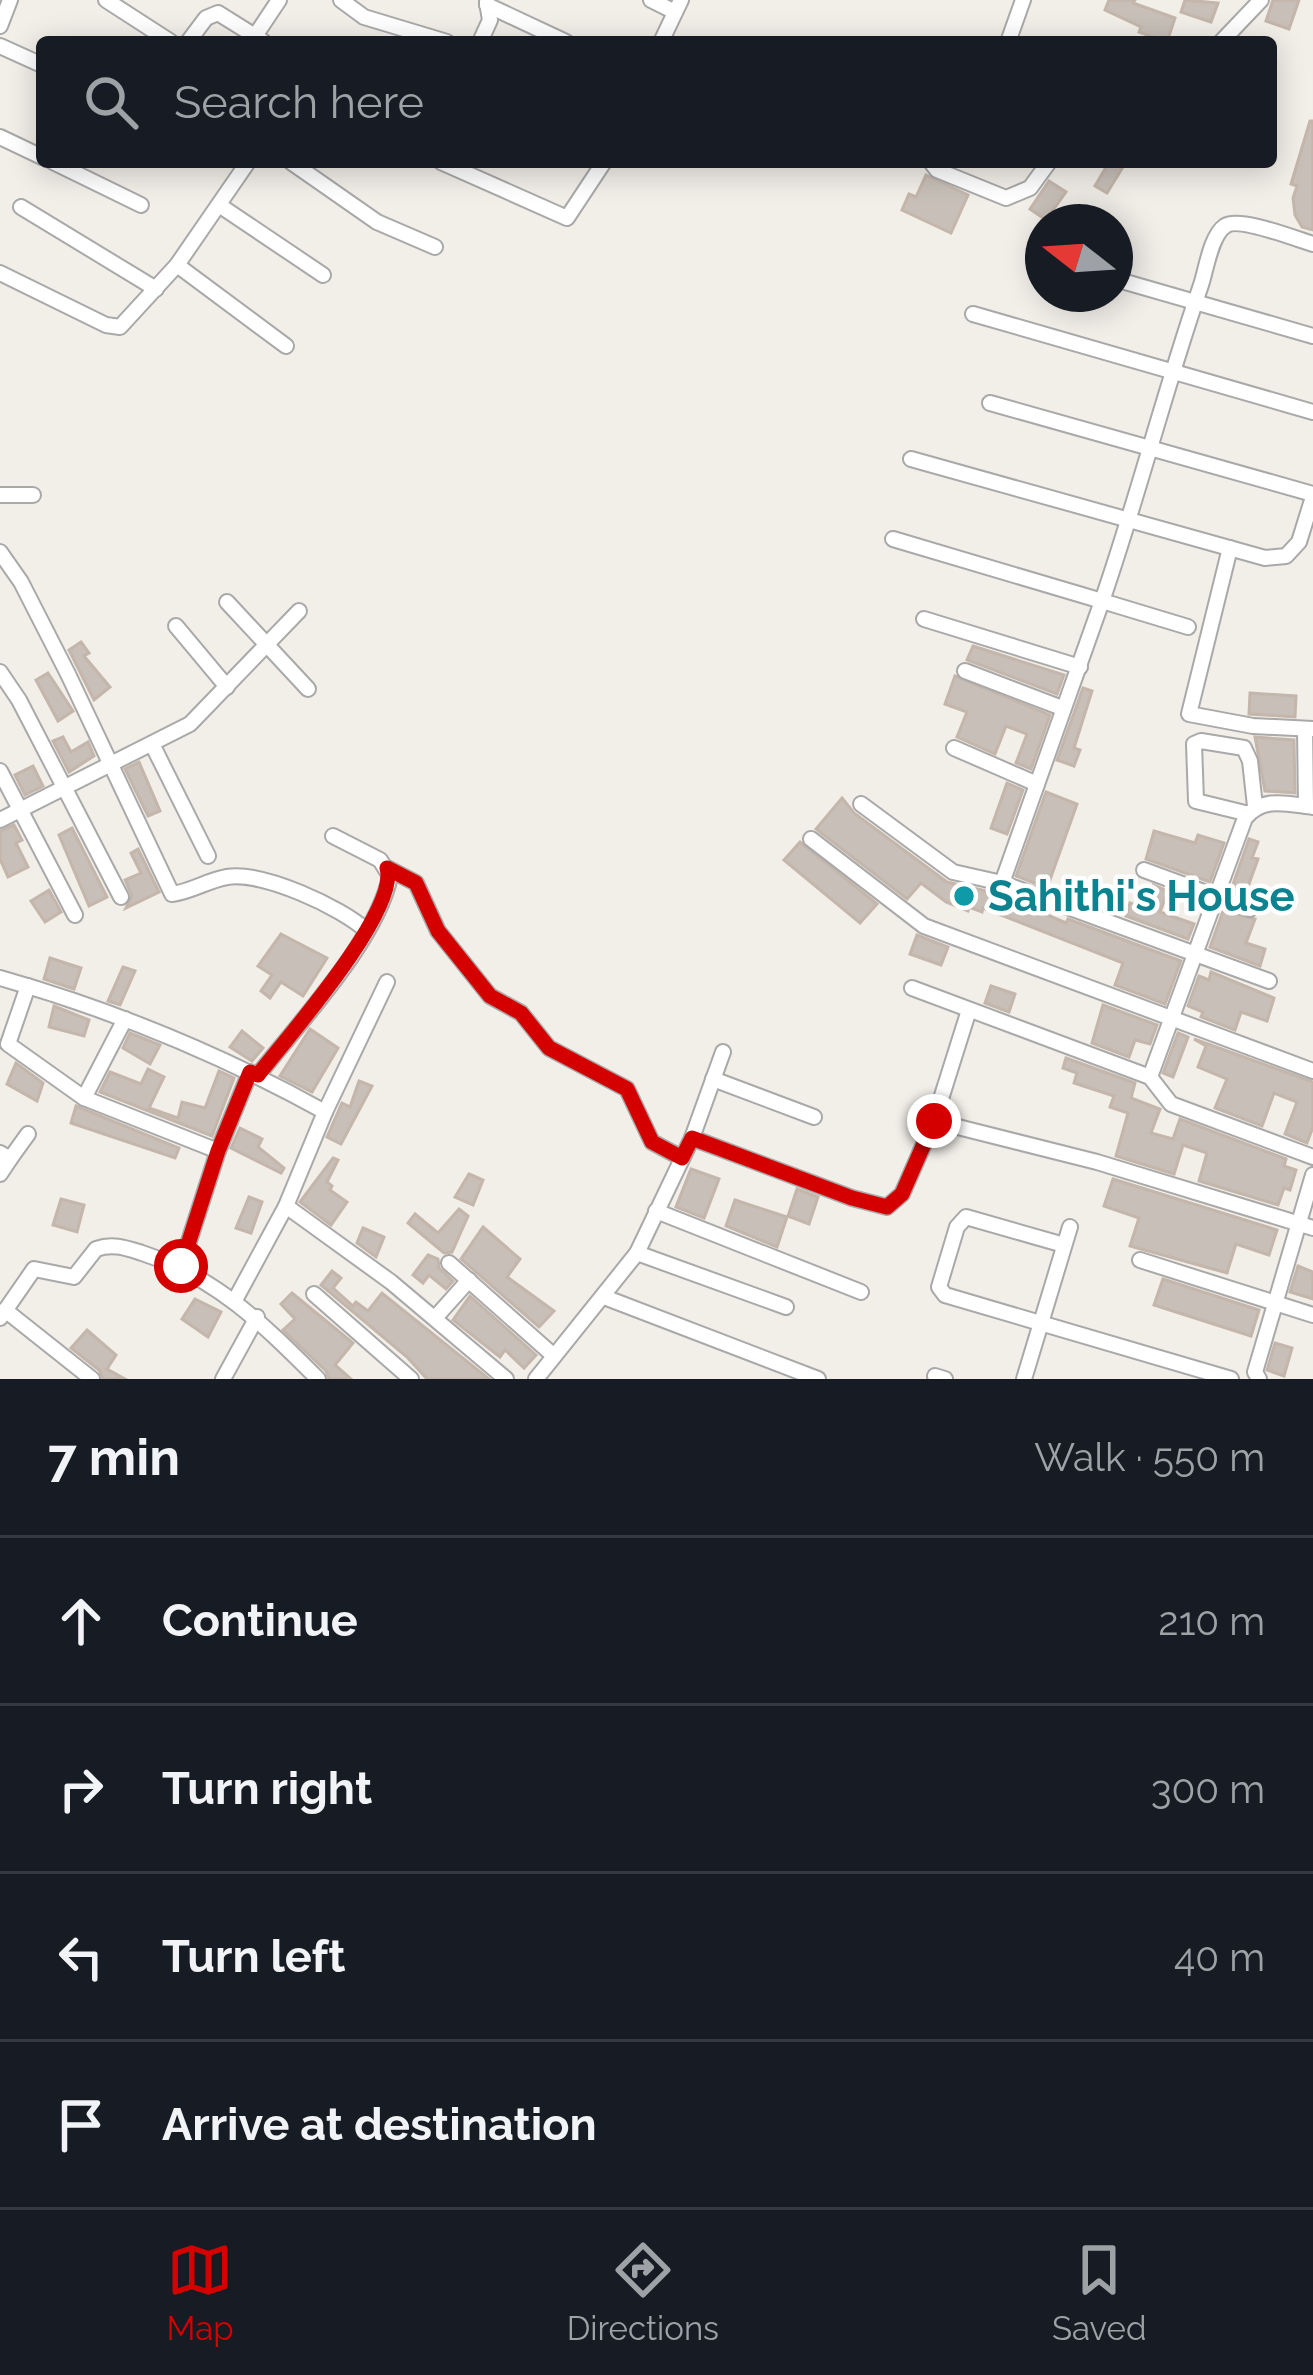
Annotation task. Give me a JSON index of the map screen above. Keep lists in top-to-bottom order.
{
  "places": ["Sahithi's House"],
  "north": "left",
  "page": {
    "search": "Search here",
    "heading": ["7 min", "Walk · 550 m"],
    "list": [
      ["Continue", "210 m"],
      ["Turn right", "300 m"],
      ["Turn left", "40 m"],
      "Arrive at destination"
    ],
    "nav": ["Map", "Directions", "Saved"]
  }
}
